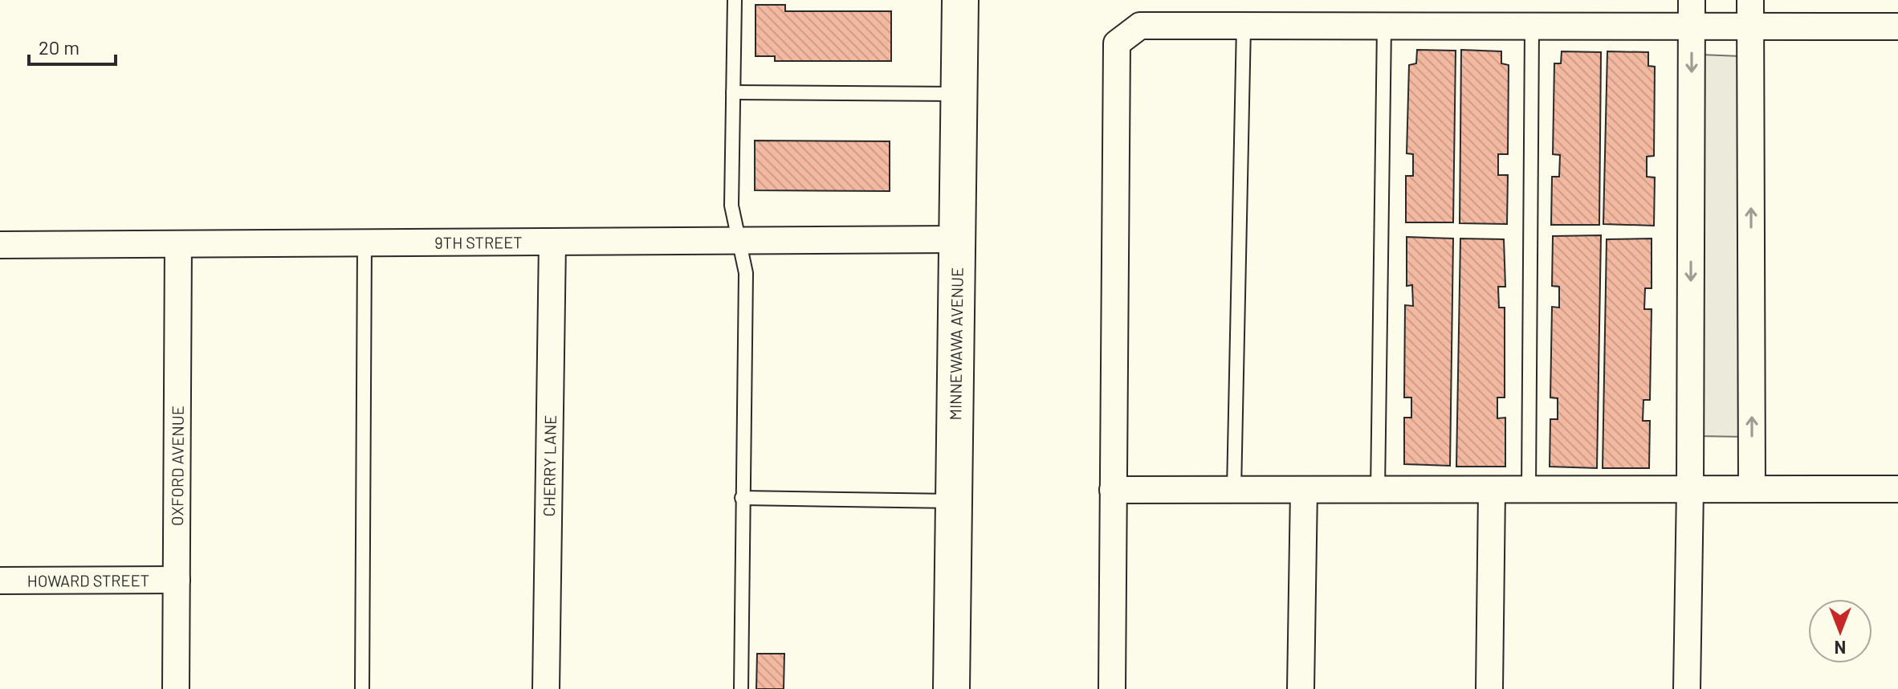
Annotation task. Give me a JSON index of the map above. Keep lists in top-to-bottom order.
{
  "streets": {
    "main road": ["MINNEWAWA AVENUE"],
    "street": [
      "9TH STREET",
      "CHERRY LANE",
      "OXFORD AVENUE",
      "HOWARD STREET"
    ]
  },
  "crossings": [
    ["9TH STREET", "MINNEWAWA AVENUE"],
    ["9TH STREET", "CHERRY LANE"],
    ["9TH STREET", "OXFORD AVENUE"],
    ["OXFORD AVENUE", "HOWARD STREET"]
  ],
  "scale_bar": "20 m",
  "north": "bottom"
}
